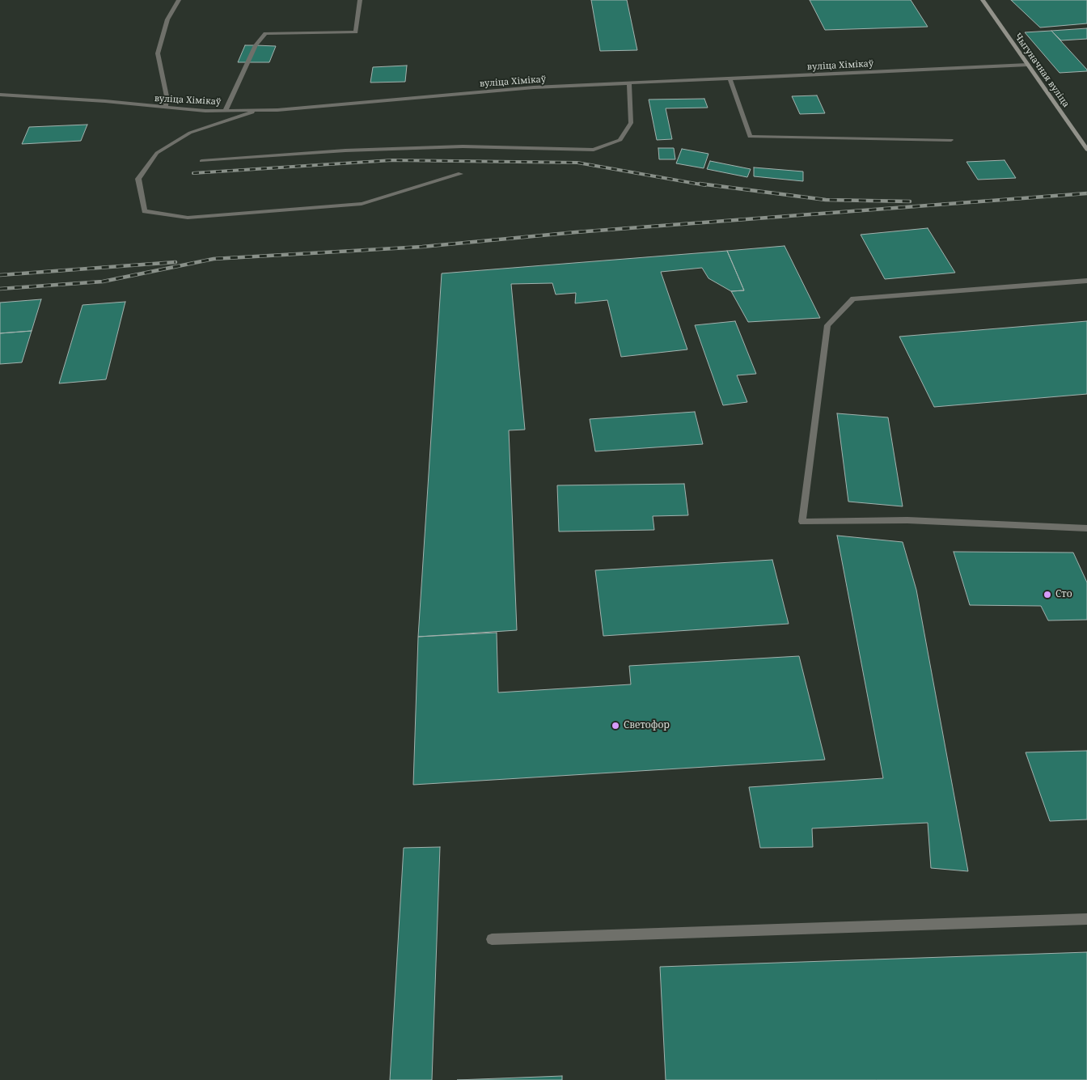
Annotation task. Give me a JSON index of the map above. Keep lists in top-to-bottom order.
{
  "streets": {
    "street": ["Чыгуначная вуліца"],
    "lane": ["вуліца Хімікаў"]
  },
  "crossings": [
    ["вуліца Хімікаў", "Чыгуначная вуліца"]
  ],
  "places": ["Сто", "Светофор"]
}
